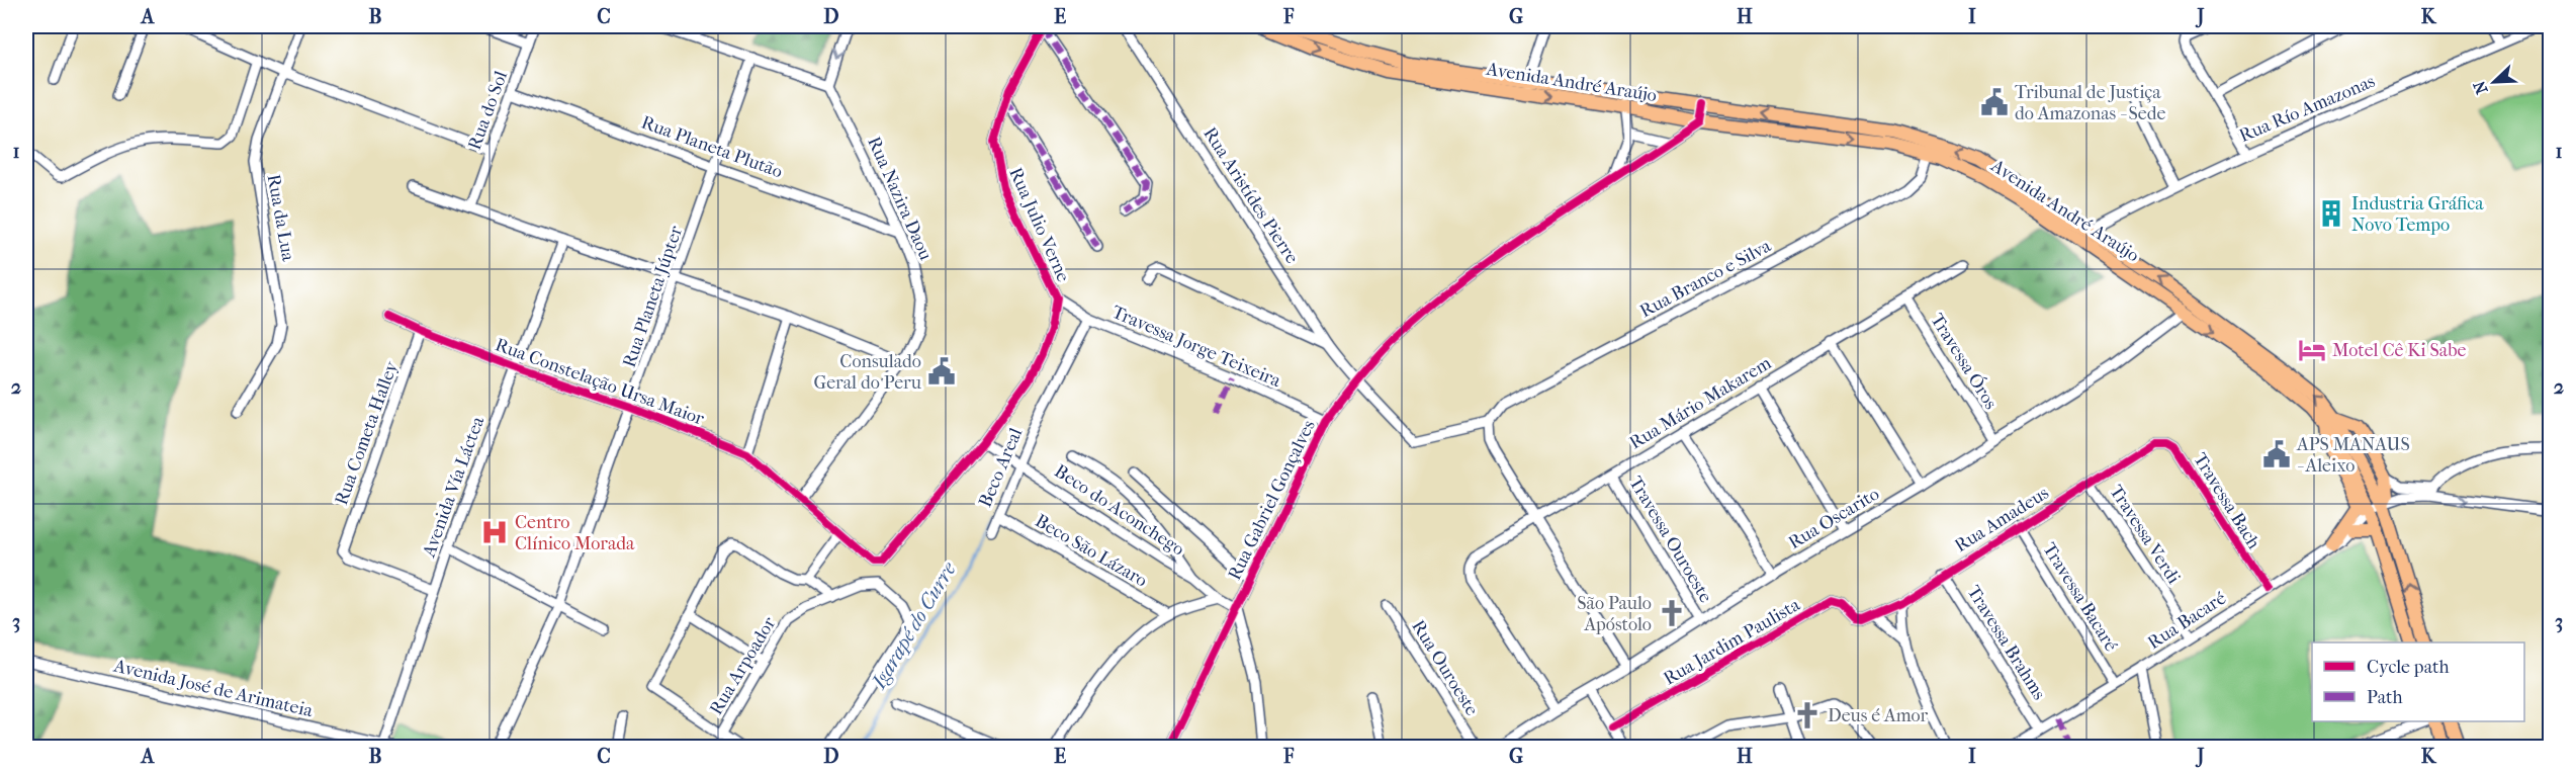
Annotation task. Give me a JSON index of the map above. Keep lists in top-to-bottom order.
{
  "streets": {
    "main road": ["Avenida André Araújo"],
    "street": [
      "Rua Río Amazonas",
      "Rua do Sol",
      "Rua Planeta Plutão",
      "Rua Aristídes Pierre",
      "Rua Nazira Daou",
      "Rua da Lua",
      "Rua Julio Verne",
      "Rua Branco e Silva",
      "Rua Planeta Júpter",
      "Travessa Jorge Teixeira",
      "Travessa Óros",
      "Rua Constelação Ursa Maior",
      "Rua Mário Makarem",
      "Rua Cometa Halley",
      "Beco Areal",
      "Avenida Vía Láctea",
      "Rua Gabriel Gonçalves",
      "Travessa Bach",
      "Beco do Aconchego",
      "Rua Oscarito",
      "Rua Amadeus",
      "Travessa Verdi",
      "Travessa Ouroeste",
      "Beco São Lázaro",
      "Travessa Bacaré",
      "Rua Bacaré",
      "Rua Jardim Paulista",
      "Travessa Brahms",
      "Rua Arpoador",
      "Rua Ouroeste",
      "Avenida José de Arimateia"
    ]
  },
  "crossings": [
    ["Avenida André Araújo", "Rua Río Amazonas"],
    ["Avenida André Araújo", "Rua Branco e Silva"],
    ["Avenida André Araújo", "Rua Gabriel Gonçalves"],
    ["Avenida André Araújo", "Rua Oscarito"],
    ["Avenida André Araújo", "Rua Bacaré"],
    ["Rua do Sol", "Rua Planeta Plutão"],
    ["Rua Planeta Plutão", "Rua Nazira Daou"],
    ["Rua Planeta Plutão", "Rua Planeta Júpter"],
    ["Rua Aristídes Pierre", "Rua Branco e Silva"],
    ["Rua Aristídes Pierre", "Rua Gabriel Gonçalves"],
    ["Rua Nazira Daou", "Rua Constelação Ursa Maior"],
    ["Rua Julio Verne", "Travessa Jorge Teixeira"],
    ["Rua Julio Verne", "Rua Constelação Ursa Maior"],
    ["Rua Julio Verne", "Beco do Aconchego"],
    ["Rua Planeta Júpter", "Rua Constelação Ursa Maior"],
    ["Travessa Jorge Teixeira", "Beco Areal"],
    ["Travessa Jorge Teixeira", "Rua Gabriel Gonçalves"],
    ["Travessa Óros", "Rua Mário Makarem"],
    ["Travessa Óros", "Rua Oscarito"],
    ["Rua Constelação Ursa Maior", "Rua Cometa Halley"],
    ["Rua Constelação Ursa Maior", "Avenida Vía Láctea"],
    ["Rua Mário Makarem", "Rua Oscarito"],
    ["Rua Mário Makarem", "Travessa Ouroeste"],
    ["Rua Cometa Halley", "Avenida Vía Láctea"],
    ["Beco Areal", "Beco do Aconchego"],
    ["Beco Areal", "Beco São Lázaro"],
    ["Avenida Vía Láctea", "Avenida José de Arimateia"],
    ["Rua Gabriel Gonçalves", "Beco do Aconchego"],
    ["Travessa Bach", "Rua Amadeus"],
    ["Travessa Bach", "Rua Bacaré"],
    ["Rua Oscarito", "Travessa Ouroeste"],
    ["Rua Amadeus", "Travessa Verdi"],
    ["Rua Amadeus", "Travessa Bacaré"],
    ["Rua Amadeus", "Rua Jardim Paulista"],
    ["Rua Amadeus", "Travessa Brahms"],
    ["Travessa Verdi", "Rua Bacaré"],
    ["Travessa Bacaré", "Rua Bacaré"],
    ["Rua Bacaré", "Travessa Brahms"]
  ],
  "water": ["Igarapé do Curre"],
  "places": {
    "public building": ["Tribunal de Justiça do Amazonas - Sede", "Consulado Geral do Peru", "APS MANAUS - Aleixo"],
    "building": ["Industria Gráfica Novo Tempo"],
    "hotel": ["Motel Cê Ki Sabe"],
    "hospital": ["Centro Clínico Morada"],
    "church": ["São Paulo Apóstolo", "Deus é Amor"]
  },
  "legend": ["Cycle path", "Path"],
  "north": "bottom left",
  "grid": {
    "columns": [
      "A",
      "B",
      "C",
      "D",
      "E",
      "F",
      "G",
      "H",
      "I",
      "J",
      "K"
    ],
    "rows": ["1", "2", "3"]
  }
}
